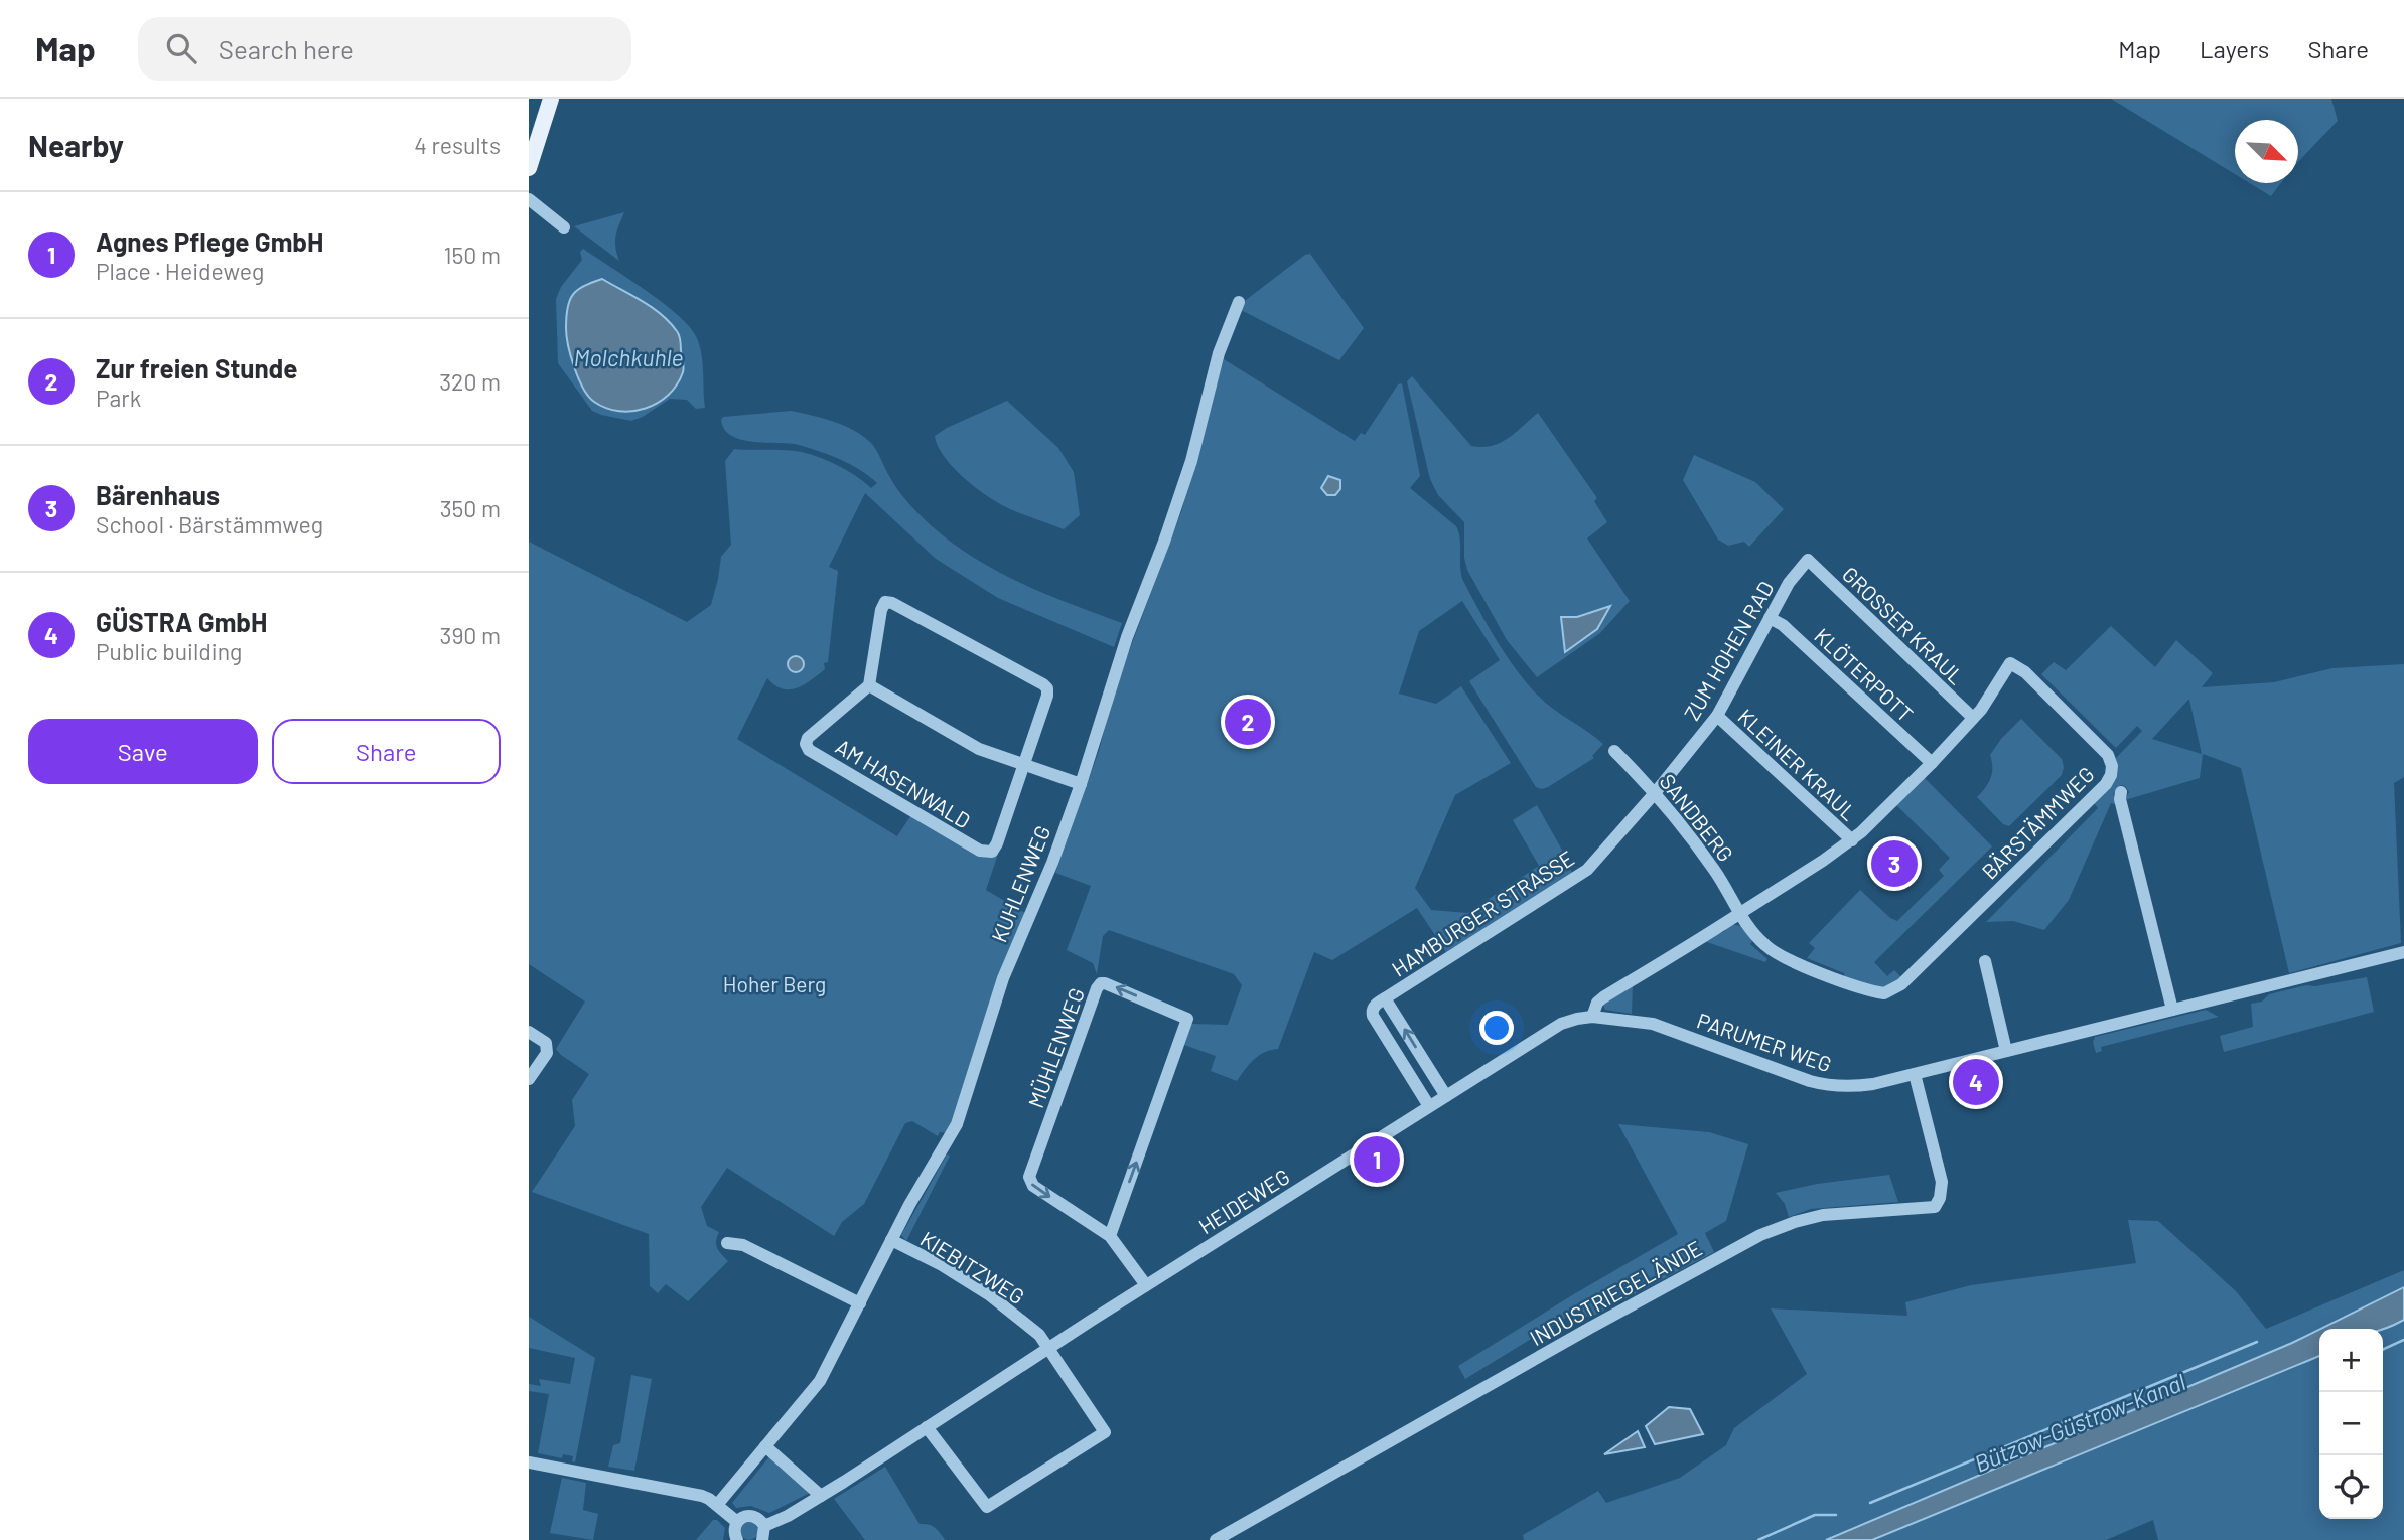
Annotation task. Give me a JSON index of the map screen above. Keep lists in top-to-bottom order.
{
  "streets": {
    "street": [
      "GROSSER KRAUL",
      "ZUM HOHEN RAD",
      "KLÖTERPOTT",
      "KLEINER KRAUL",
      "AM HASENWALD",
      "SANDBERG",
      "BÄRSTÄMMWEG",
      "KUHLENWEG",
      "HAMBURGER STRASSE",
      "PARUMER WEG",
      "MÜHLENWEG",
      "HEIDEWEG",
      "KIEBITZWEG",
      "INDUSTRIEGELÄNDE"
    ]
  },
  "crossings": [
    ["GROSSER KRAUL", "ZUM HOHEN RAD"],
    ["GROSSER KRAUL", "BÄRSTÄMMWEG"],
    ["ZUM HOHEN RAD", "KLÖTERPOTT"],
    ["ZUM HOHEN RAD", "KLEINER KRAUL"],
    ["ZUM HOHEN RAD", "SANDBERG"],
    ["ZUM HOHEN RAD", "HAMBURGER STRASSE"],
    ["KLÖTERPOTT", "BÄRSTÄMMWEG"],
    ["KLEINER KRAUL", "BÄRSTÄMMWEG"],
    ["SANDBERG", "BÄRSTÄMMWEG"],
    ["SANDBERG", "HAMBURGER STRASSE"],
    ["KUHLENWEG", "KIEBITZWEG"],
    ["PARUMER WEG", "HEIDEWEG"],
    ["PARUMER WEG", "INDUSTRIEGELÄNDE"],
    ["MÜHLENWEG", "HEIDEWEG"],
    ["HEIDEWEG", "KIEBITZWEG"]
  ],
  "water": ["Molchkuhle", "Bützow-Güstrow-Kanal"],
  "parks": ["Hoher Berg"],
  "north": "bottom right",
  "page": {
    "header": "Map",
    "search": "Search here",
    "nav": ["Map", "Layers", "Share"],
    "heading": ["Nearby", "4 results"],
    "list": [
      {
        "mark": "1",
        "name": "Agnes Pflege GmbH",
        "note": "Place · Heideweg",
        "value": "150 m"
      },
      {
        "mark": "2",
        "name": "Zur freien Stunde",
        "note": "Park",
        "value": "320 m"
      },
      {
        "mark": "3",
        "name": "Bärenhaus",
        "note": "School · Bärstämmweg",
        "value": "350 m"
      },
      {
        "mark": "4",
        "name": "GÜSTRA GmbH",
        "note": "Public building",
        "value": "390 m"
      }
    ],
    "pins": [
      "2",
      "3",
      "4",
      "1"
    ],
    "buttons": ["Save", "Share"],
    "map_buttons": ["+", "−"]
  }
}
